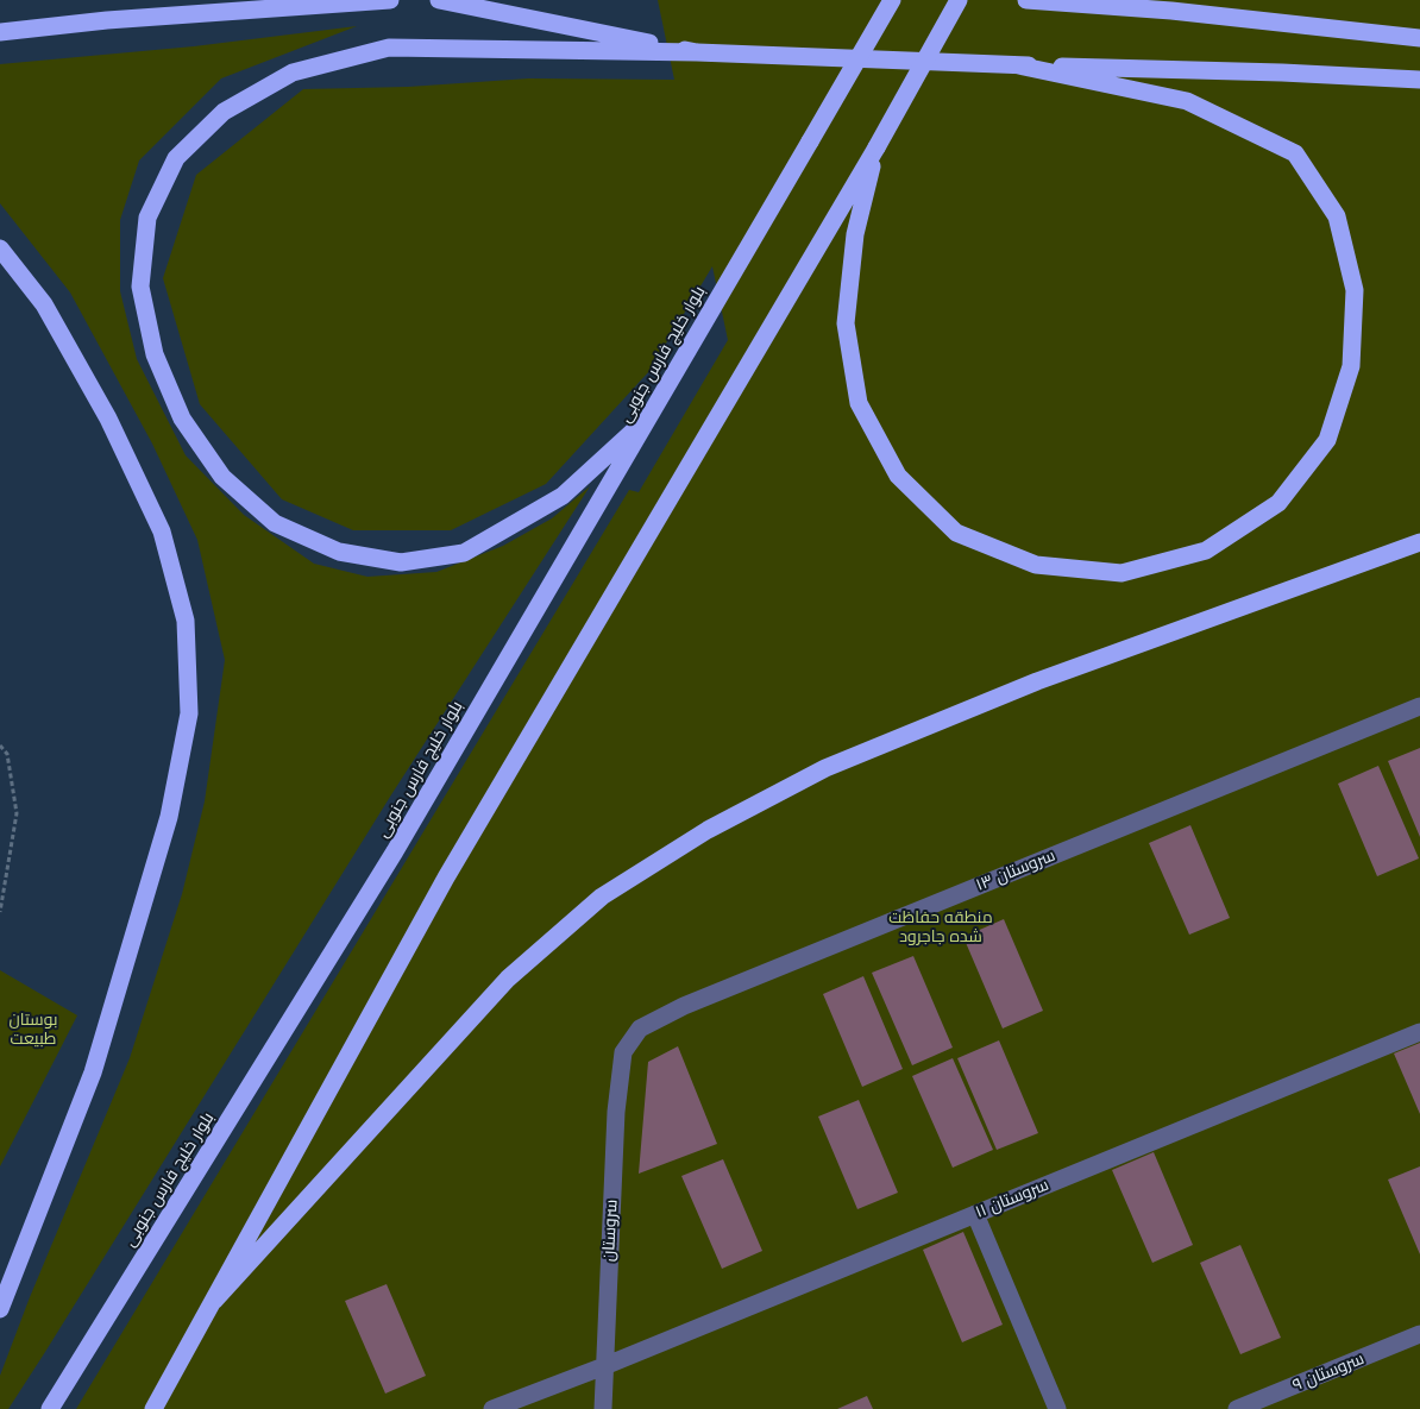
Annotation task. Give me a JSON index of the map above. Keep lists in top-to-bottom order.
{
  "streets": {
    "highway": ["بلوار خلیج فارس جنوبی"],
    "street": [
      "سروستان ۱۳",
      "سروستان ۱۱",
      "سروستان",
      "سروستان ۹"
    ]
  },
  "crossings": [
    ["سروستان ۱۳", "سروستان"],
    ["سروستان ۱۱", "سروستان"]
  ],
  "parks": ["منطقه حفاظت شده جاجرود", "بوستان طبیعت"]
}
